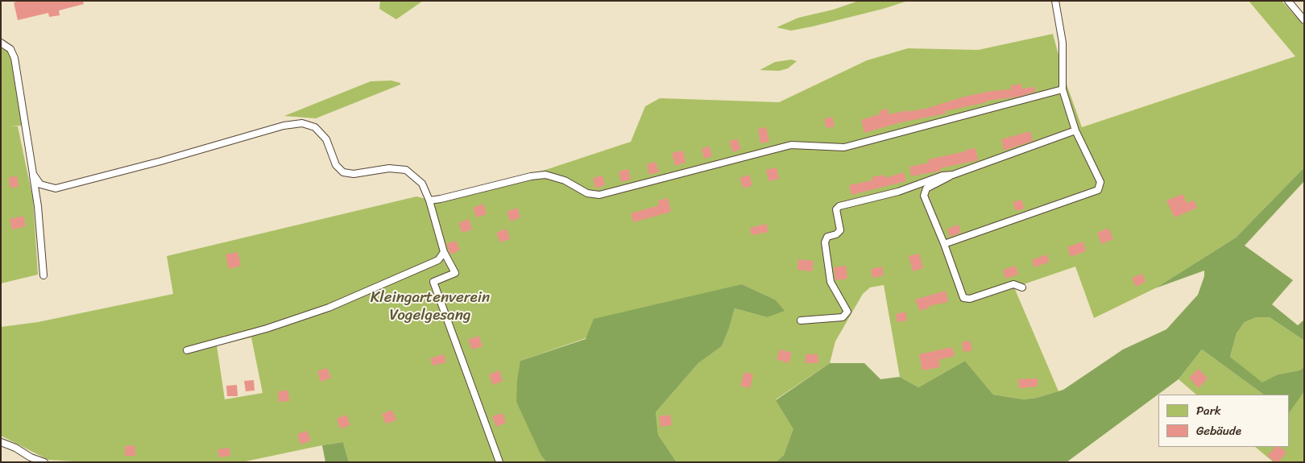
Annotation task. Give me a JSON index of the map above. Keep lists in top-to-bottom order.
{
  "parks": ["Kleingartenverein Vogelgesang"],
  "legend": ["Park", "Gebäude"]
}
